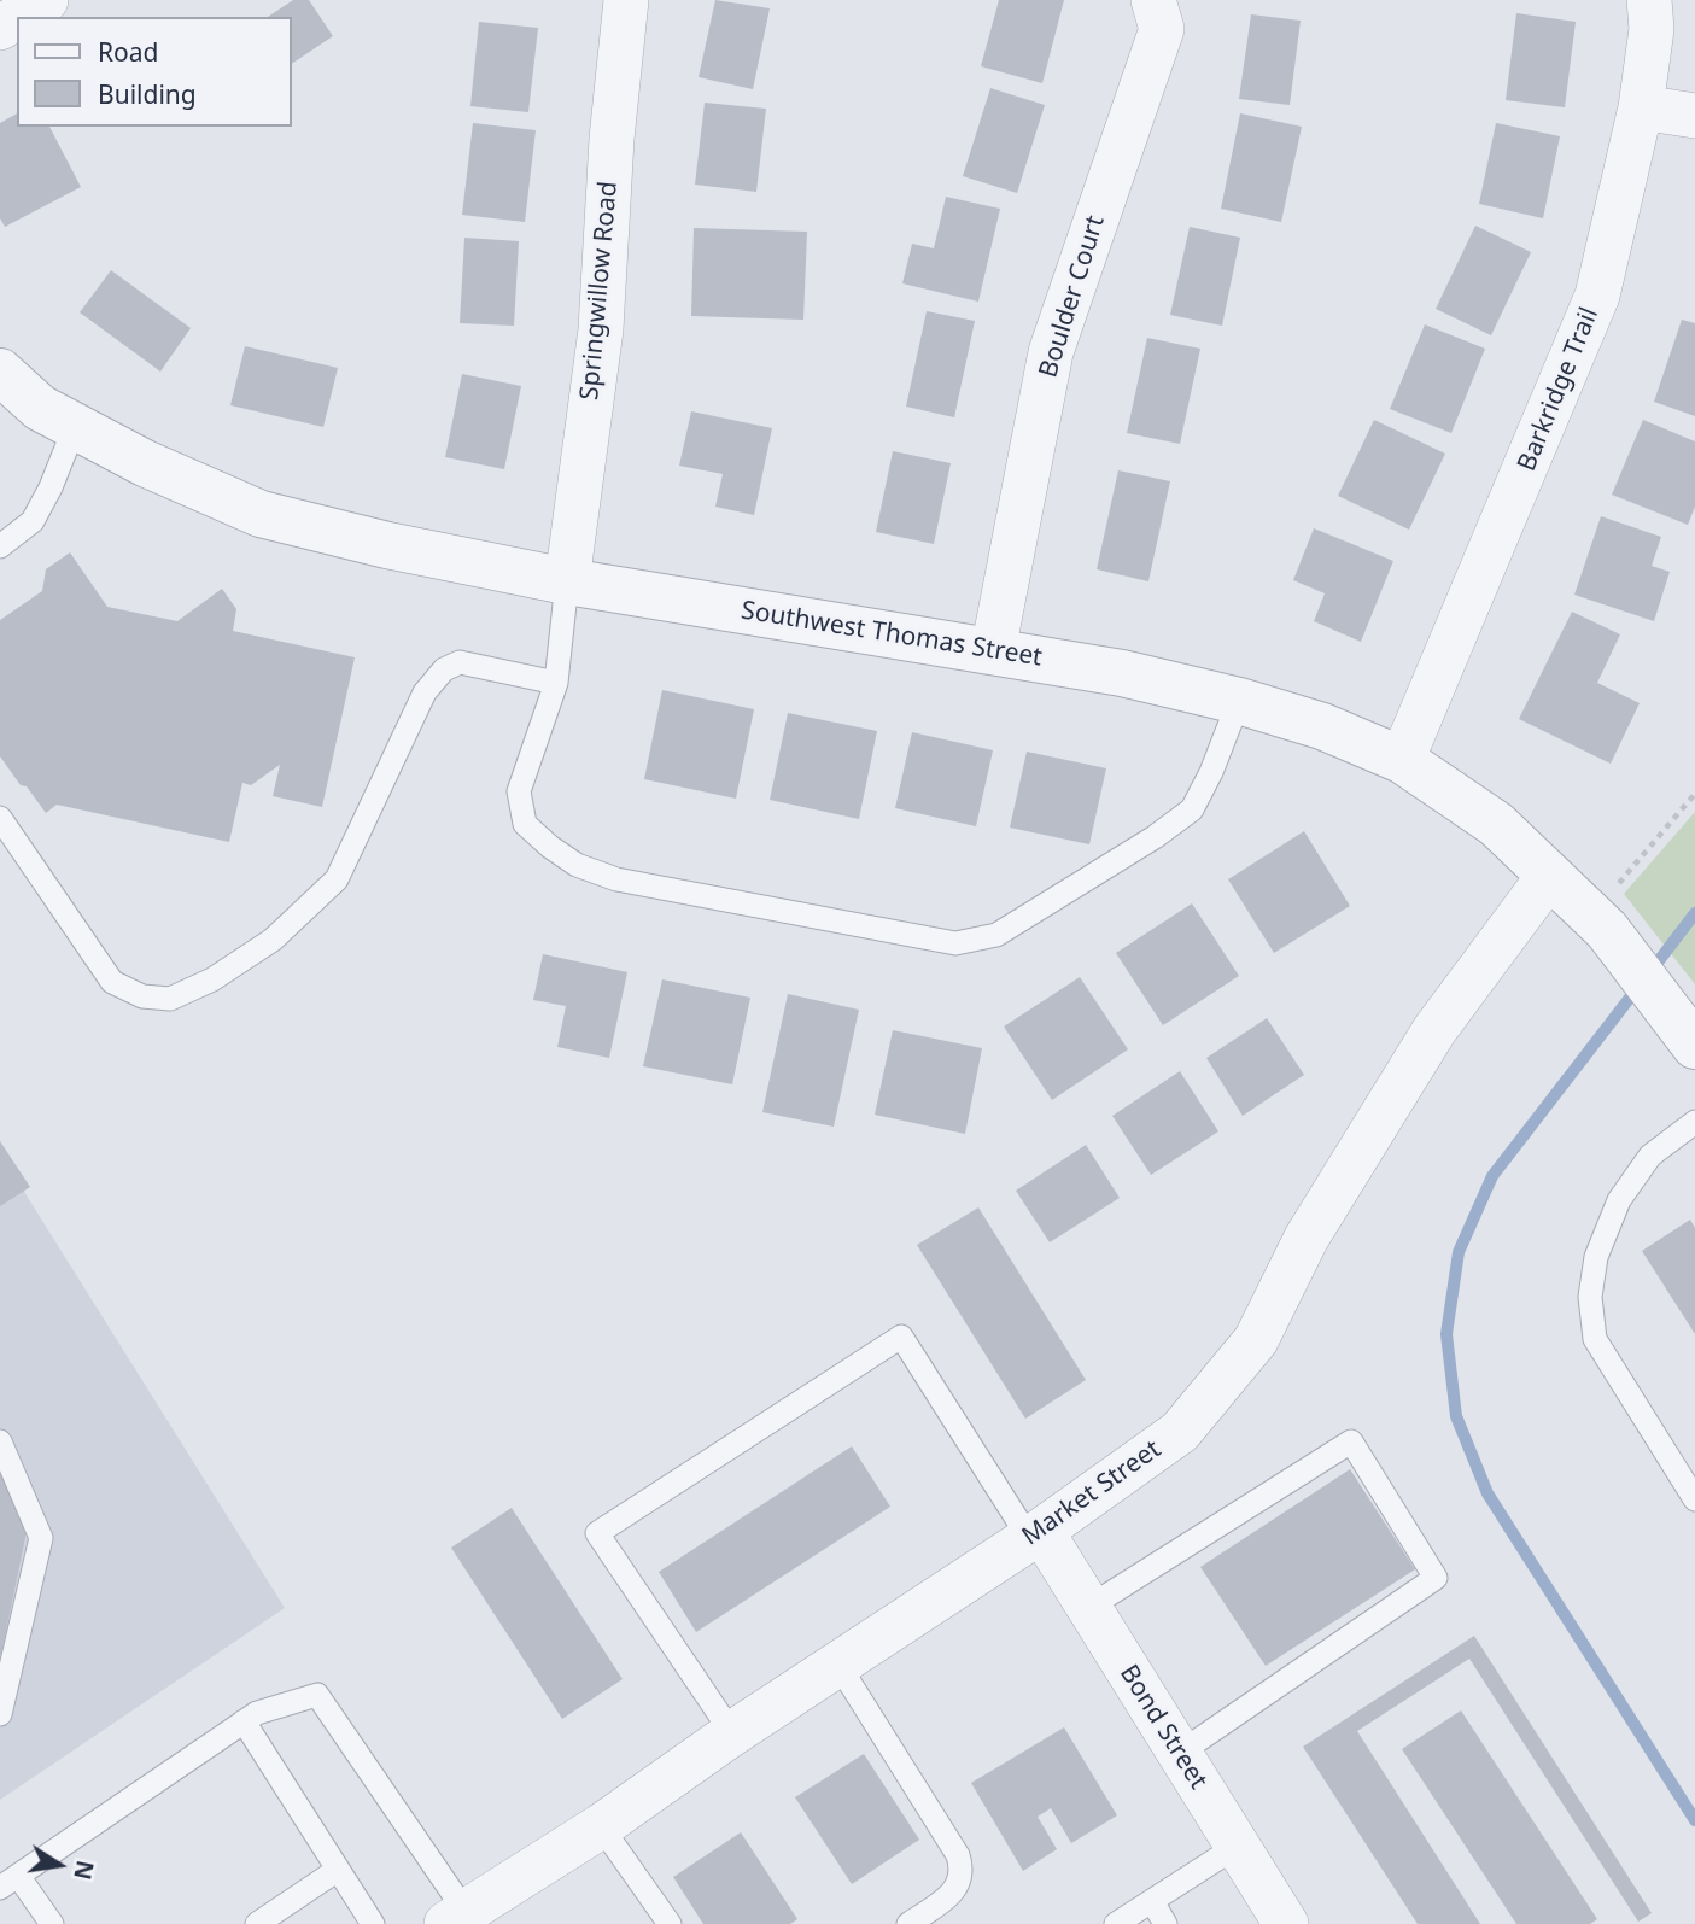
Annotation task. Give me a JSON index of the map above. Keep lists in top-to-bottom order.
{
  "streets": {
    "street": [
      "Springwillow Road",
      "Boulder Court",
      "Barkridge Trail",
      "Southwest Thomas Street",
      "Market Street",
      "Bond Street"
    ]
  },
  "crossings": [
    ["Springwillow Road", "Southwest Thomas Street"],
    ["Boulder Court", "Southwest Thomas Street"],
    ["Barkridge Trail", "Southwest Thomas Street"],
    ["Southwest Thomas Street", "Market Street"],
    ["Market Street", "Bond Street"]
  ],
  "legend": ["Road", "Building"],
  "north": "right"
}
